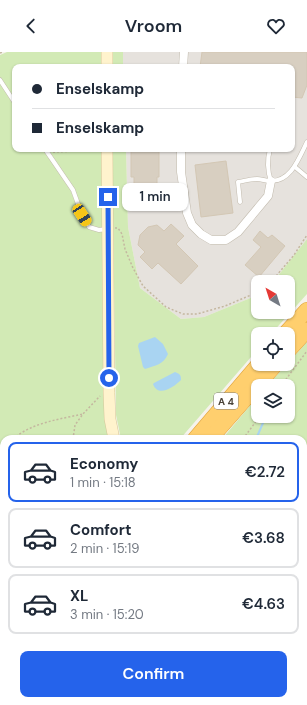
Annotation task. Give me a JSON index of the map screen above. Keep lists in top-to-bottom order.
{
  "streets": {
    "highway": ["A 4"]
  },
  "north": "top left",
  "page": {
    "header": "Vroom",
    "banner": ["Enselskamp", "Enselskamp"],
    "bubble": "1 min",
    "list": [
      {
        "name": "Economy",
        "note": "1 min · 15:18",
        "value": "€2.72"
      },
      {
        "name": "Comfort",
        "note": "2 min · 15:19",
        "value": "€3.68"
      },
      {
        "name": "XL",
        "note": "3 min · 15:20",
        "value": "€4.63"
      }
    ],
    "buttons": "Confirm"
  }
}
